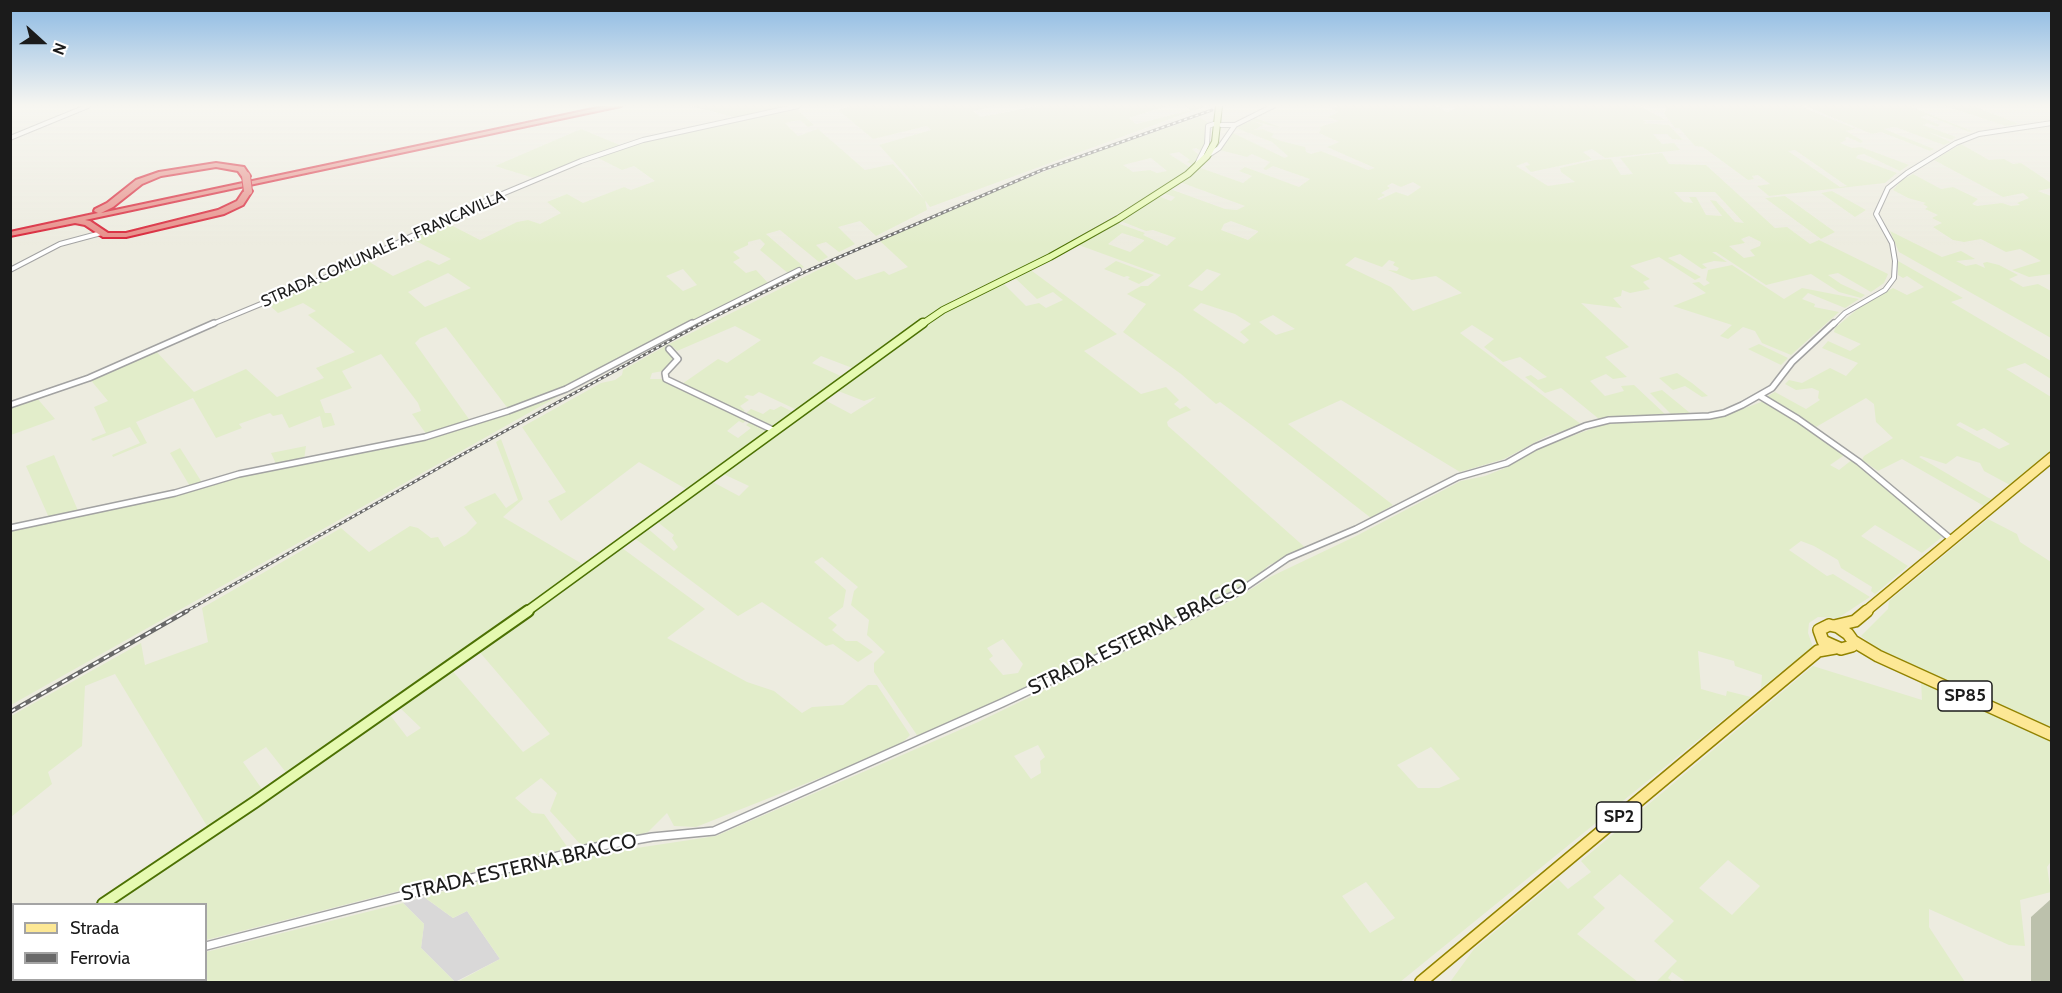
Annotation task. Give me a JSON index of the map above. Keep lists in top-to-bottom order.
{
  "streets": {
    "main road": ["SP85", "SP2"],
    "street": ["STRADA COMUNALE A. FRANCAVILLA", "STRADA ESTERNA BRACCO"]
  },
  "crossings": [
    ["SP85", "SP2"]
  ],
  "legend": ["Strada", "Ferrovia"],
  "north": "right"
}
